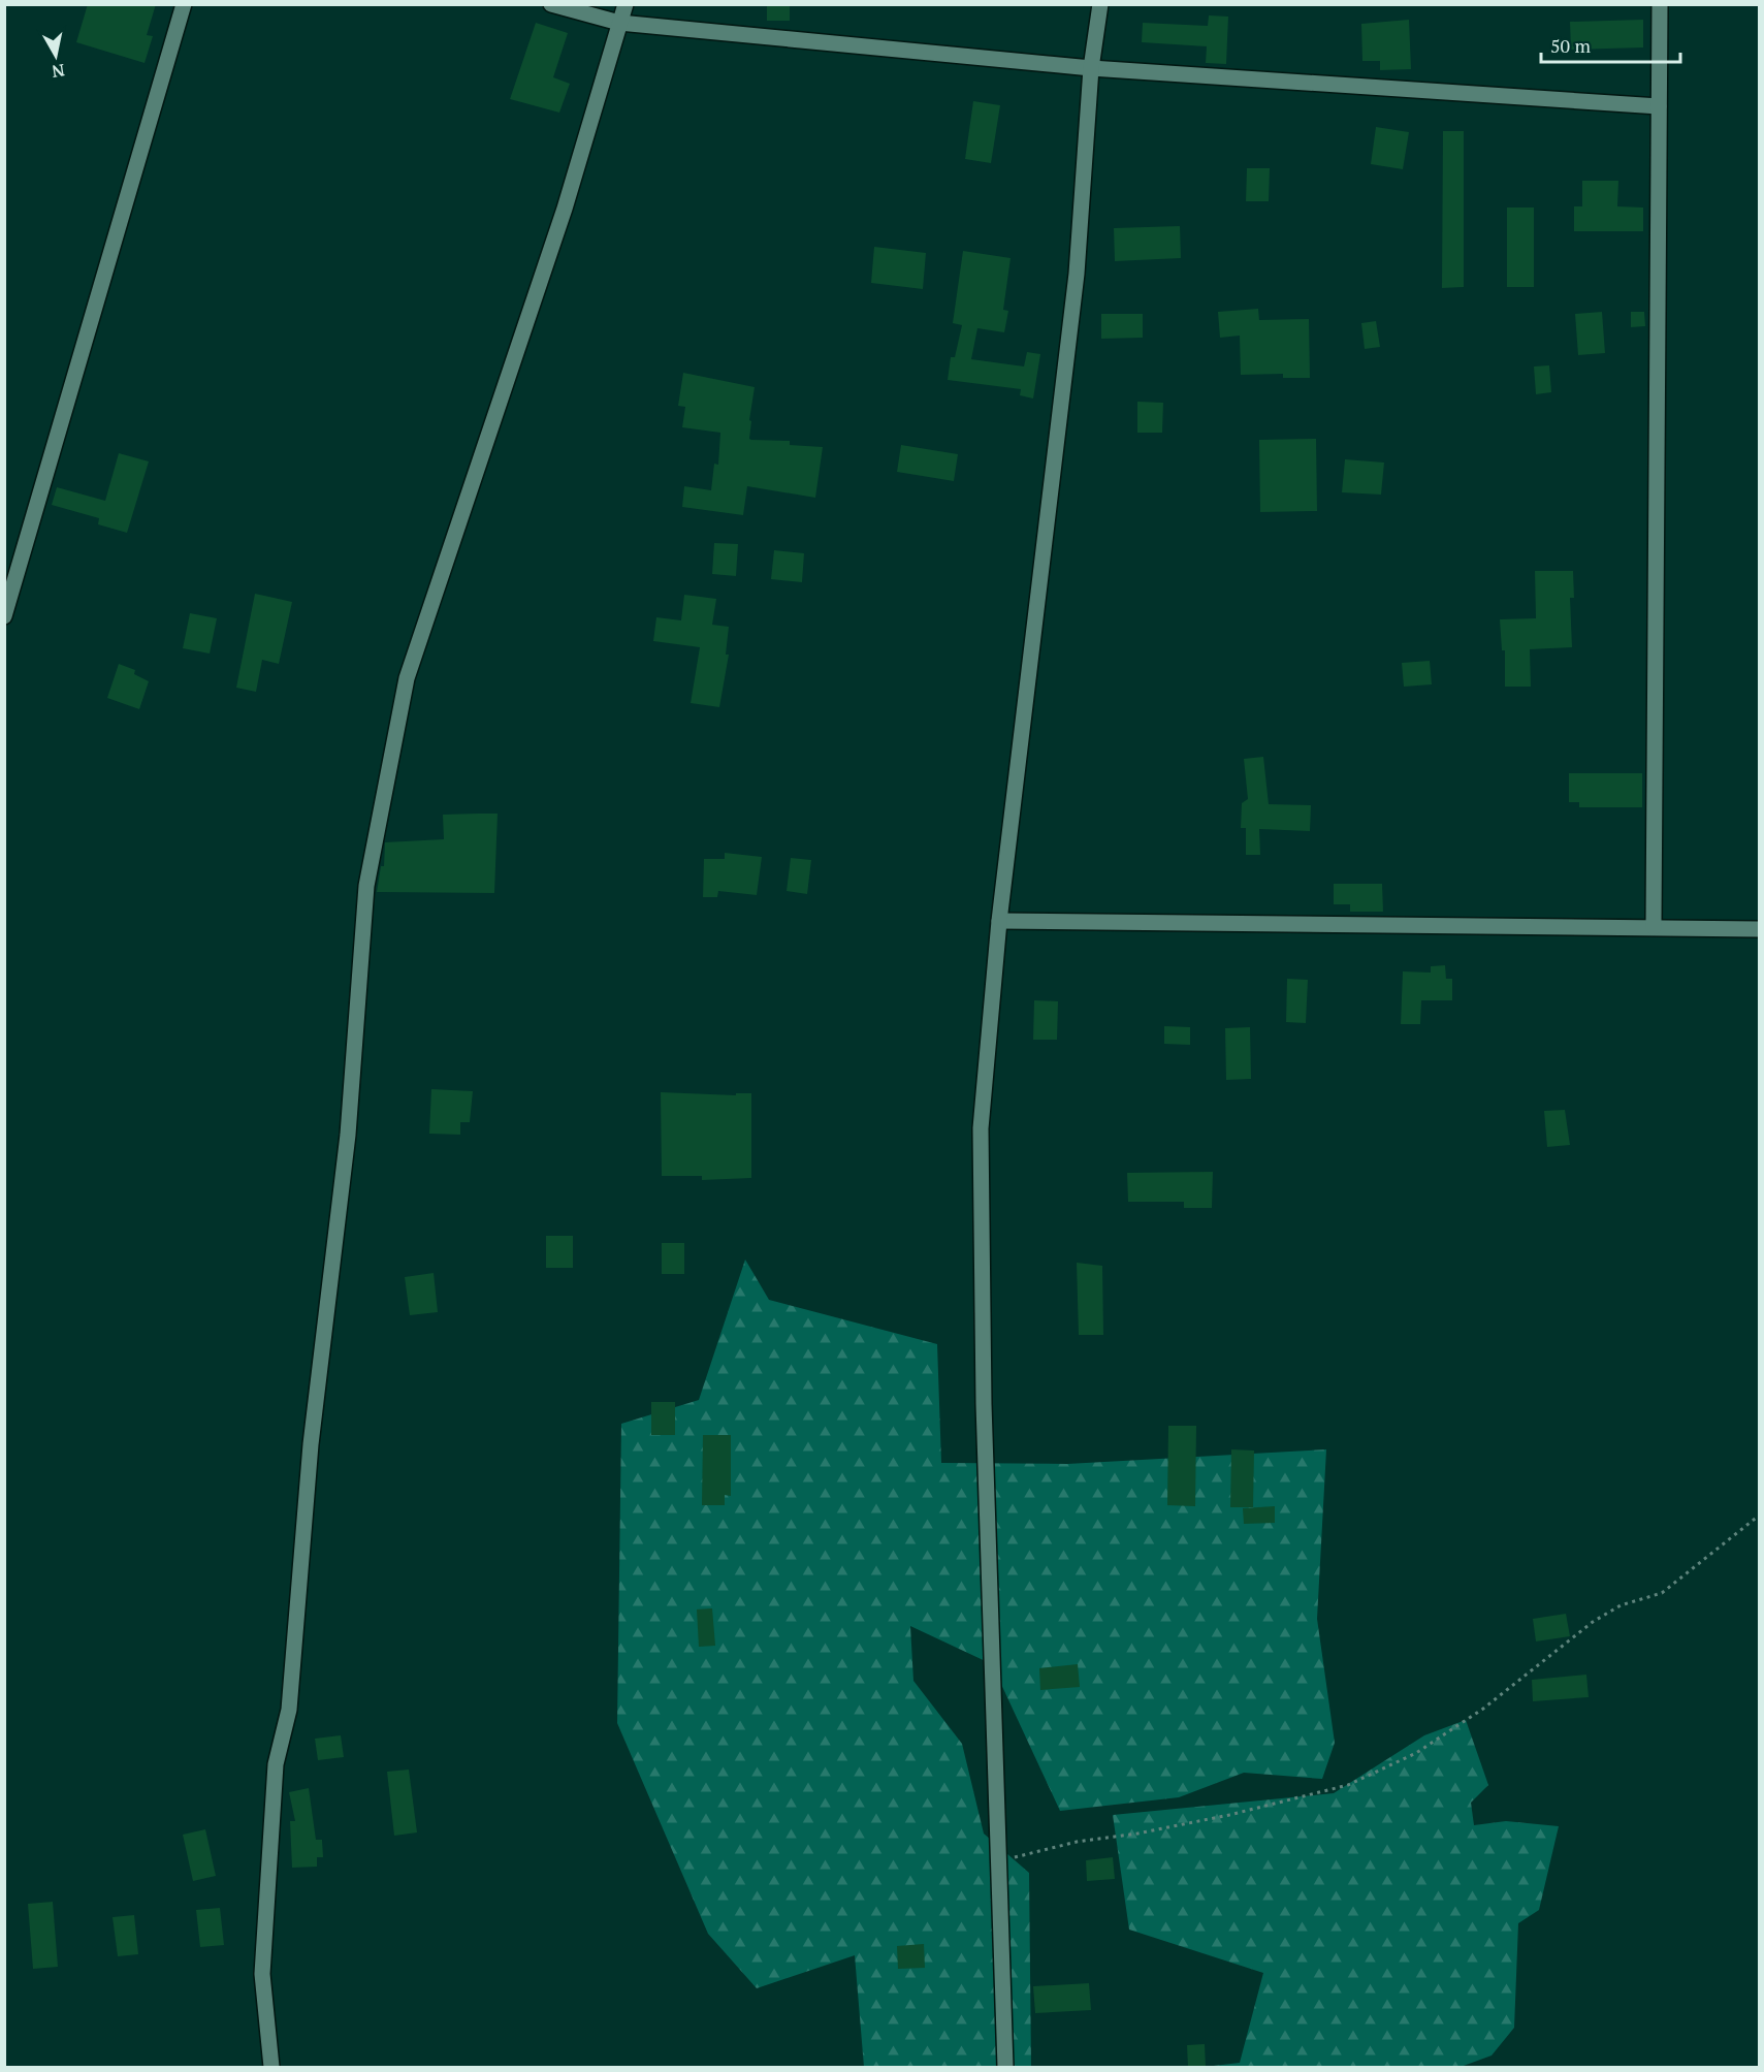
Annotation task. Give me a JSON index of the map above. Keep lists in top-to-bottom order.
{
  "scale_bar": "50 m",
  "north": "bottom"
}
